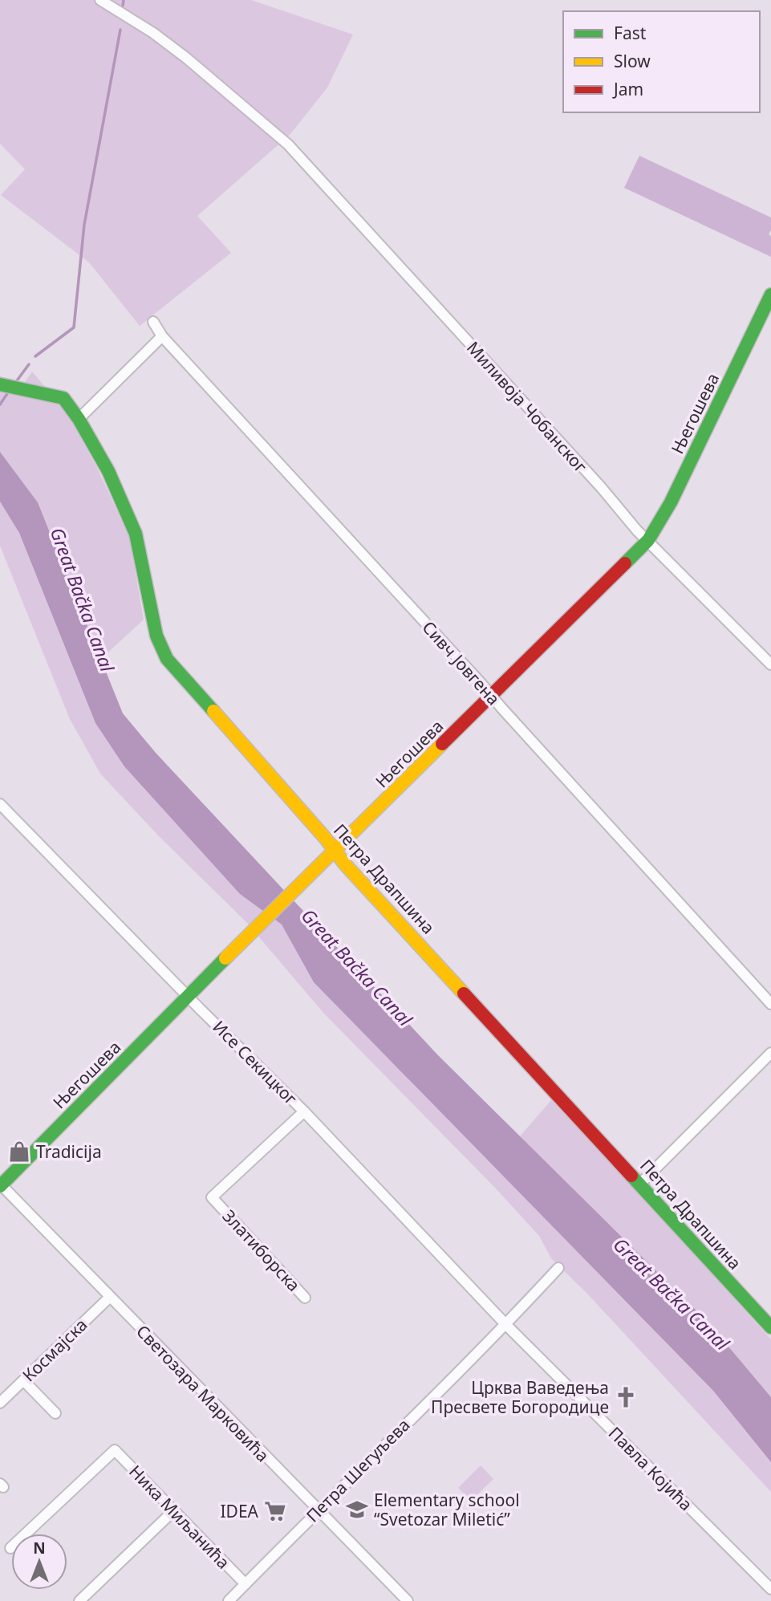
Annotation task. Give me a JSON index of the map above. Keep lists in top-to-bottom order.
{
  "streets": {
    "street": [
      "Миливоја Чобанског",
      "Његошева",
      "Сивч Јовгена",
      "Петра Драпшина",
      "Исе Секицког",
      "Златиборска",
      "Космајска",
      "Светозара Марковића",
      "Павла Којића",
      "Петра Шегуљева",
      "Ника Миљанића"
    ]
  },
  "crossings": [
    ["Миливоја Чобанског", "Његошева"],
    ["Његошева", "Сивч Јовгена"],
    ["Његошева", "Петра Драпшина"],
    ["Његошева", "Исе Секицког"],
    ["Његошева", "Светозара Марковића"],
    ["Исе Секицког", "Златиборска"],
    ["Исе Секицког", "Павла Којића"],
    ["Исе Секицког", "Петра Шегуљева"],
    ["Космајска", "Светозара Марковића"],
    ["Светозара Марковића", "Петра Шегуљева"],
    ["Павла Којића", "Петра Шегуљева"],
    ["Петра Шегуљева", "Ника Миљанића"]
  ],
  "water": ["Great Bačka Canal"],
  "places": {
    "shop": ["Tradicija"],
    "church": ["Црква Ваведења Пресвете Богородице"],
    "school or university": ["Elementary school “Svetozar Miletić”"],
    "supermarket": ["IDEA"]
  },
  "legend": ["Fast", "Slow", "Jam"],
  "north": "top"
}
